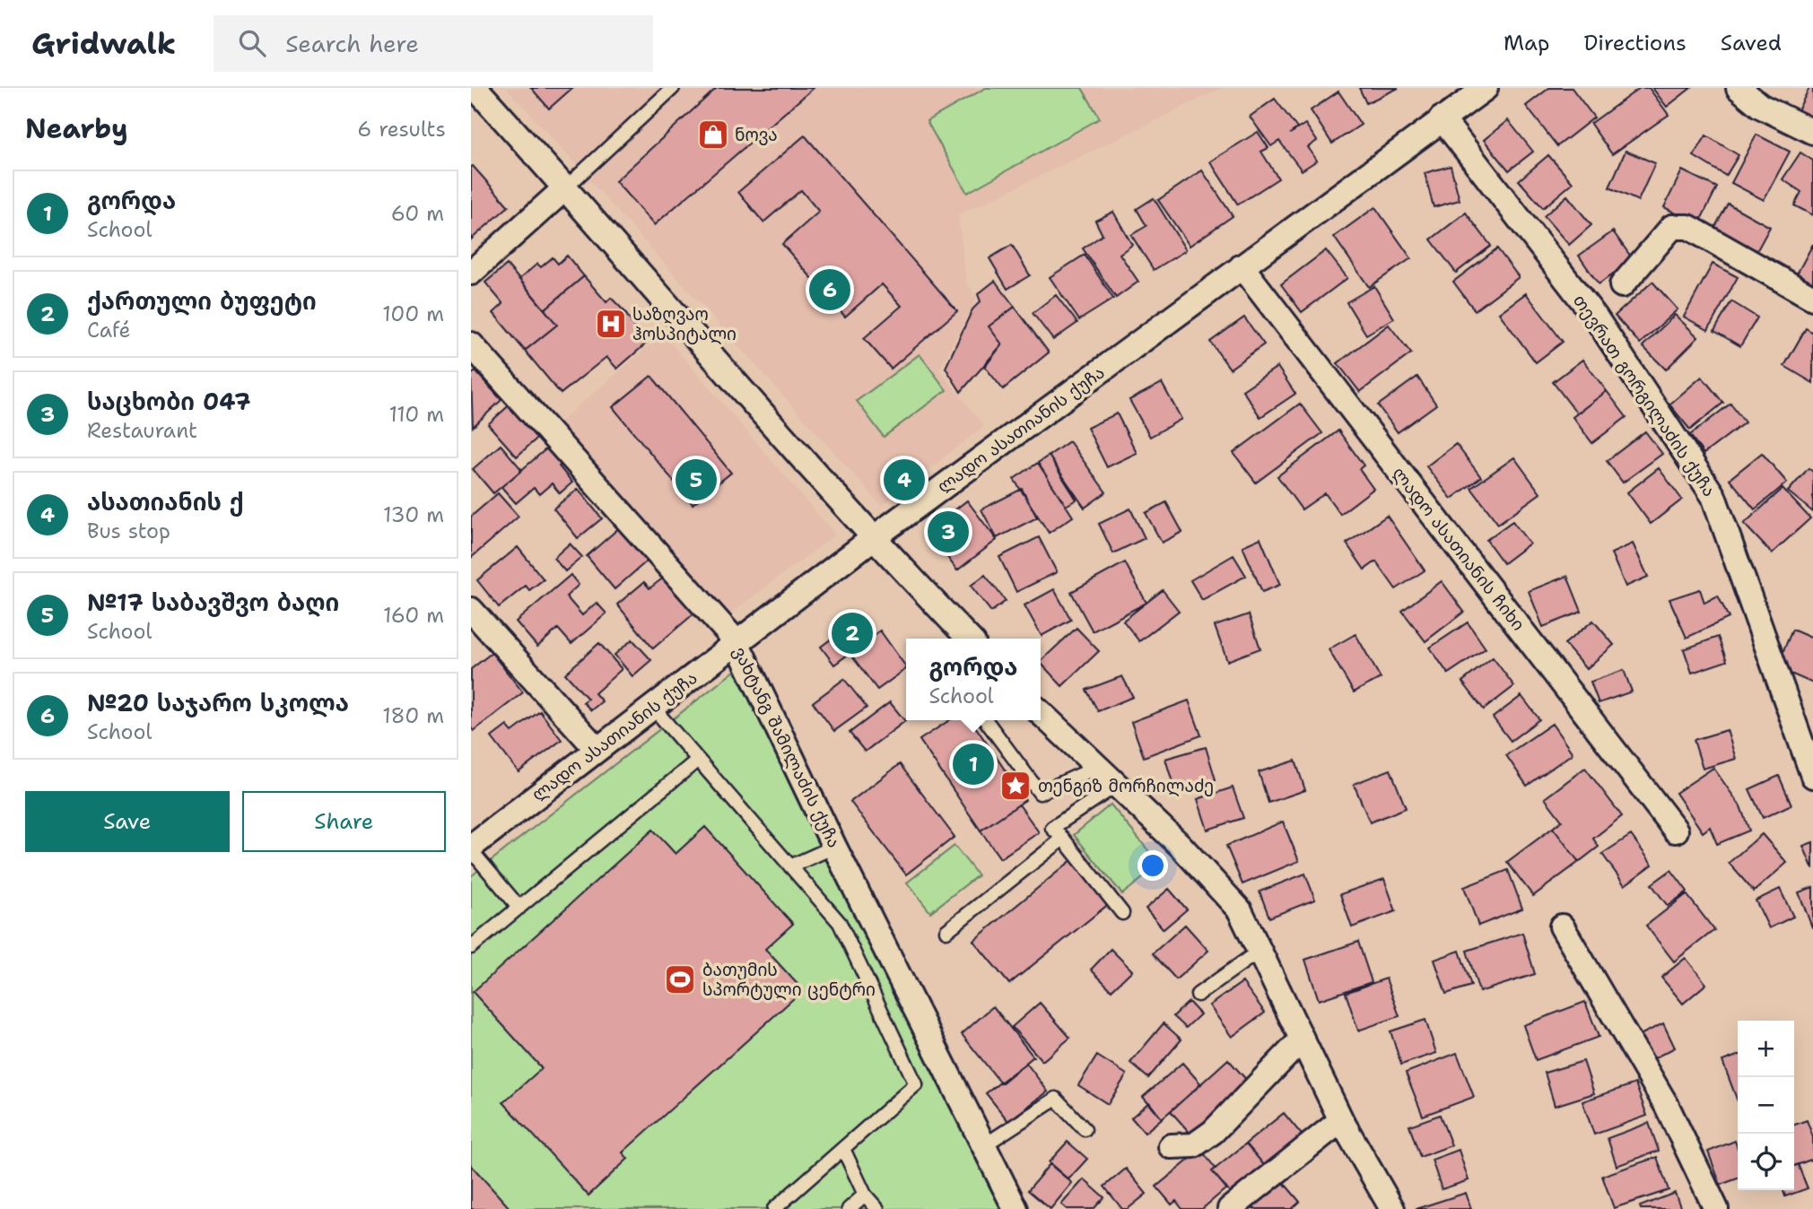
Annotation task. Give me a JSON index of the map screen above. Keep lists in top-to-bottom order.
{
  "streets": {
    "street": [
      "თევრათ გორგილაძის ქუჩა",
      "ლადო ასათიანის ქუჩა",
      "ლადო ასათიანის ჩიხი",
      "ვახტანგ შამილაძის ქუჩა"
    ]
  },
  "crossings": [
    ["თევრათ გორგილაძის ქუჩა", "ლადო ასათიანის ქუჩა"],
    ["ლადო ასათიანის ქუჩა", "ლადო ასათიანის ჩიხი"],
    ["ლადო ასათიანის ქუჩა", "ვახტანგ შამილაძის ქუჩა"]
  ],
  "places": {
    "shop": ["ნოვა"],
    "hospital": ["საზღვაო ჰოსპიტალი"],
    "place": ["თენგიზ მორჩილაძე"],
    "sports": ["ბათუმის სპორტული ცენტრი"]
  },
  "page": {
    "header": "Gridwalk",
    "search": "Search here",
    "nav": ["Map", "Directions", "Saved"],
    "heading": ["Nearby", "6 results"],
    "list": [
      {
        "mark": "1",
        "name": "გორდა",
        "note": "School",
        "value": "60 m"
      },
      {
        "mark": "2",
        "name": "ქართული ბუფეტი",
        "note": "Café",
        "value": "100 m"
      },
      {
        "mark": "3",
        "name": "საცხობი 047",
        "note": "Restaurant",
        "value": "110 m"
      },
      {
        "mark": "4",
        "name": "ასათიანის ქ",
        "note": "Bus stop",
        "value": "130 m"
      },
      {
        "mark": "5",
        "name": "№17 საბავშვო ბაღი",
        "note": "School",
        "value": "160 m"
      },
      {
        "mark": "6",
        "name": "№20 საჯარო სკოლა",
        "note": "School",
        "value": "180 m"
      }
    ],
    "pins": [
      "6",
      "4",
      "5",
      "3",
      "2",
      "1"
    ],
    "popup": ["გორდა", "School"],
    "buttons": ["Save", "Share"],
    "map_buttons": ["+", "−"]
  }
}
